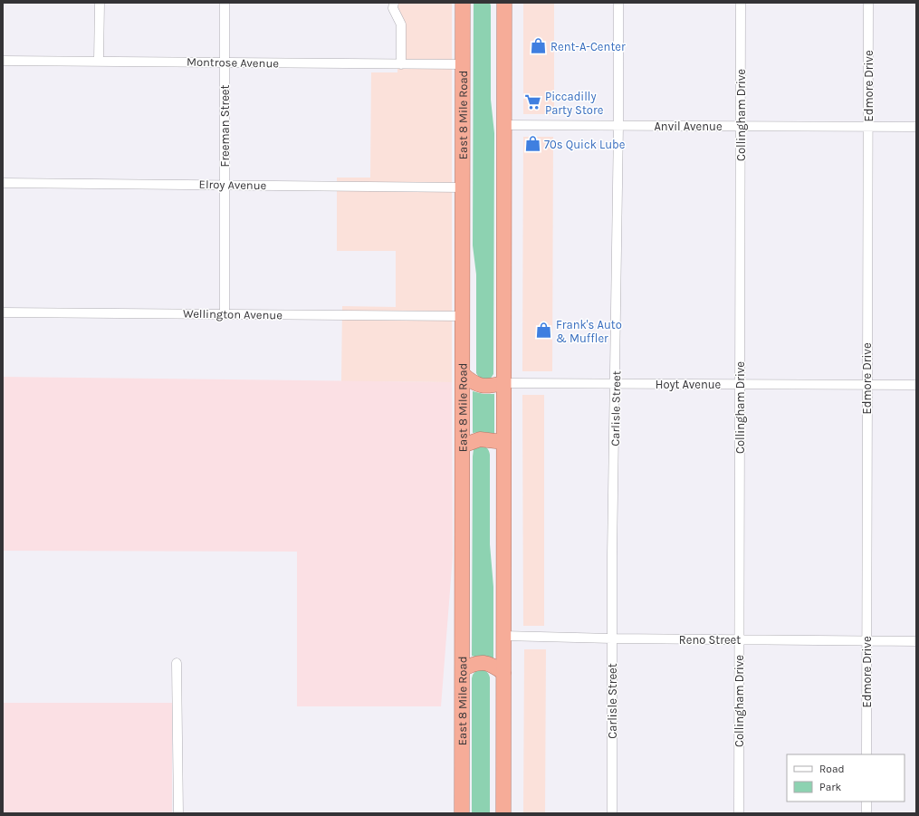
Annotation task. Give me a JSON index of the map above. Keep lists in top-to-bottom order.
{
  "streets": {
    "highway": ["East 8 Mile Road"],
    "street": [
      "Montrose Avenue",
      "Edmore Drive",
      "Collingham Drive",
      "Freeman Street",
      "Anvil Avenue",
      "Elroy Avenue",
      "Wellington Avenue",
      "Hoyt Avenue",
      "Carlisle Street",
      "Reno Street"
    ]
  },
  "crossings": [
    ["Montrose Avenue", "East 8 Mile Road"],
    ["Montrose Avenue", "Freeman Street"],
    ["Edmore Drive", "Anvil Avenue"],
    ["Edmore Drive", "Hoyt Avenue"],
    ["Edmore Drive", "Reno Street"],
    ["East 8 Mile Road", "Elroy Avenue"],
    ["East 8 Mile Road", "Wellington Avenue"],
    ["Collingham Drive", "Anvil Avenue"],
    ["Collingham Drive", "Hoyt Avenue"],
    ["Collingham Drive", "Reno Street"],
    ["Freeman Street", "Elroy Avenue"],
    ["Freeman Street", "Wellington Avenue"],
    ["Anvil Avenue", "Carlisle Street"],
    ["Hoyt Avenue", "Carlisle Street"],
    ["Carlisle Street", "Reno Street"]
  ],
  "places": {
    "shop": ["Rent-A-Center", "70s Quick Lube", "Frank's Auto & Muffler"],
    "supermarket": ["Piccadilly Party Store"]
  },
  "legend": ["Road", "Park"]
}
